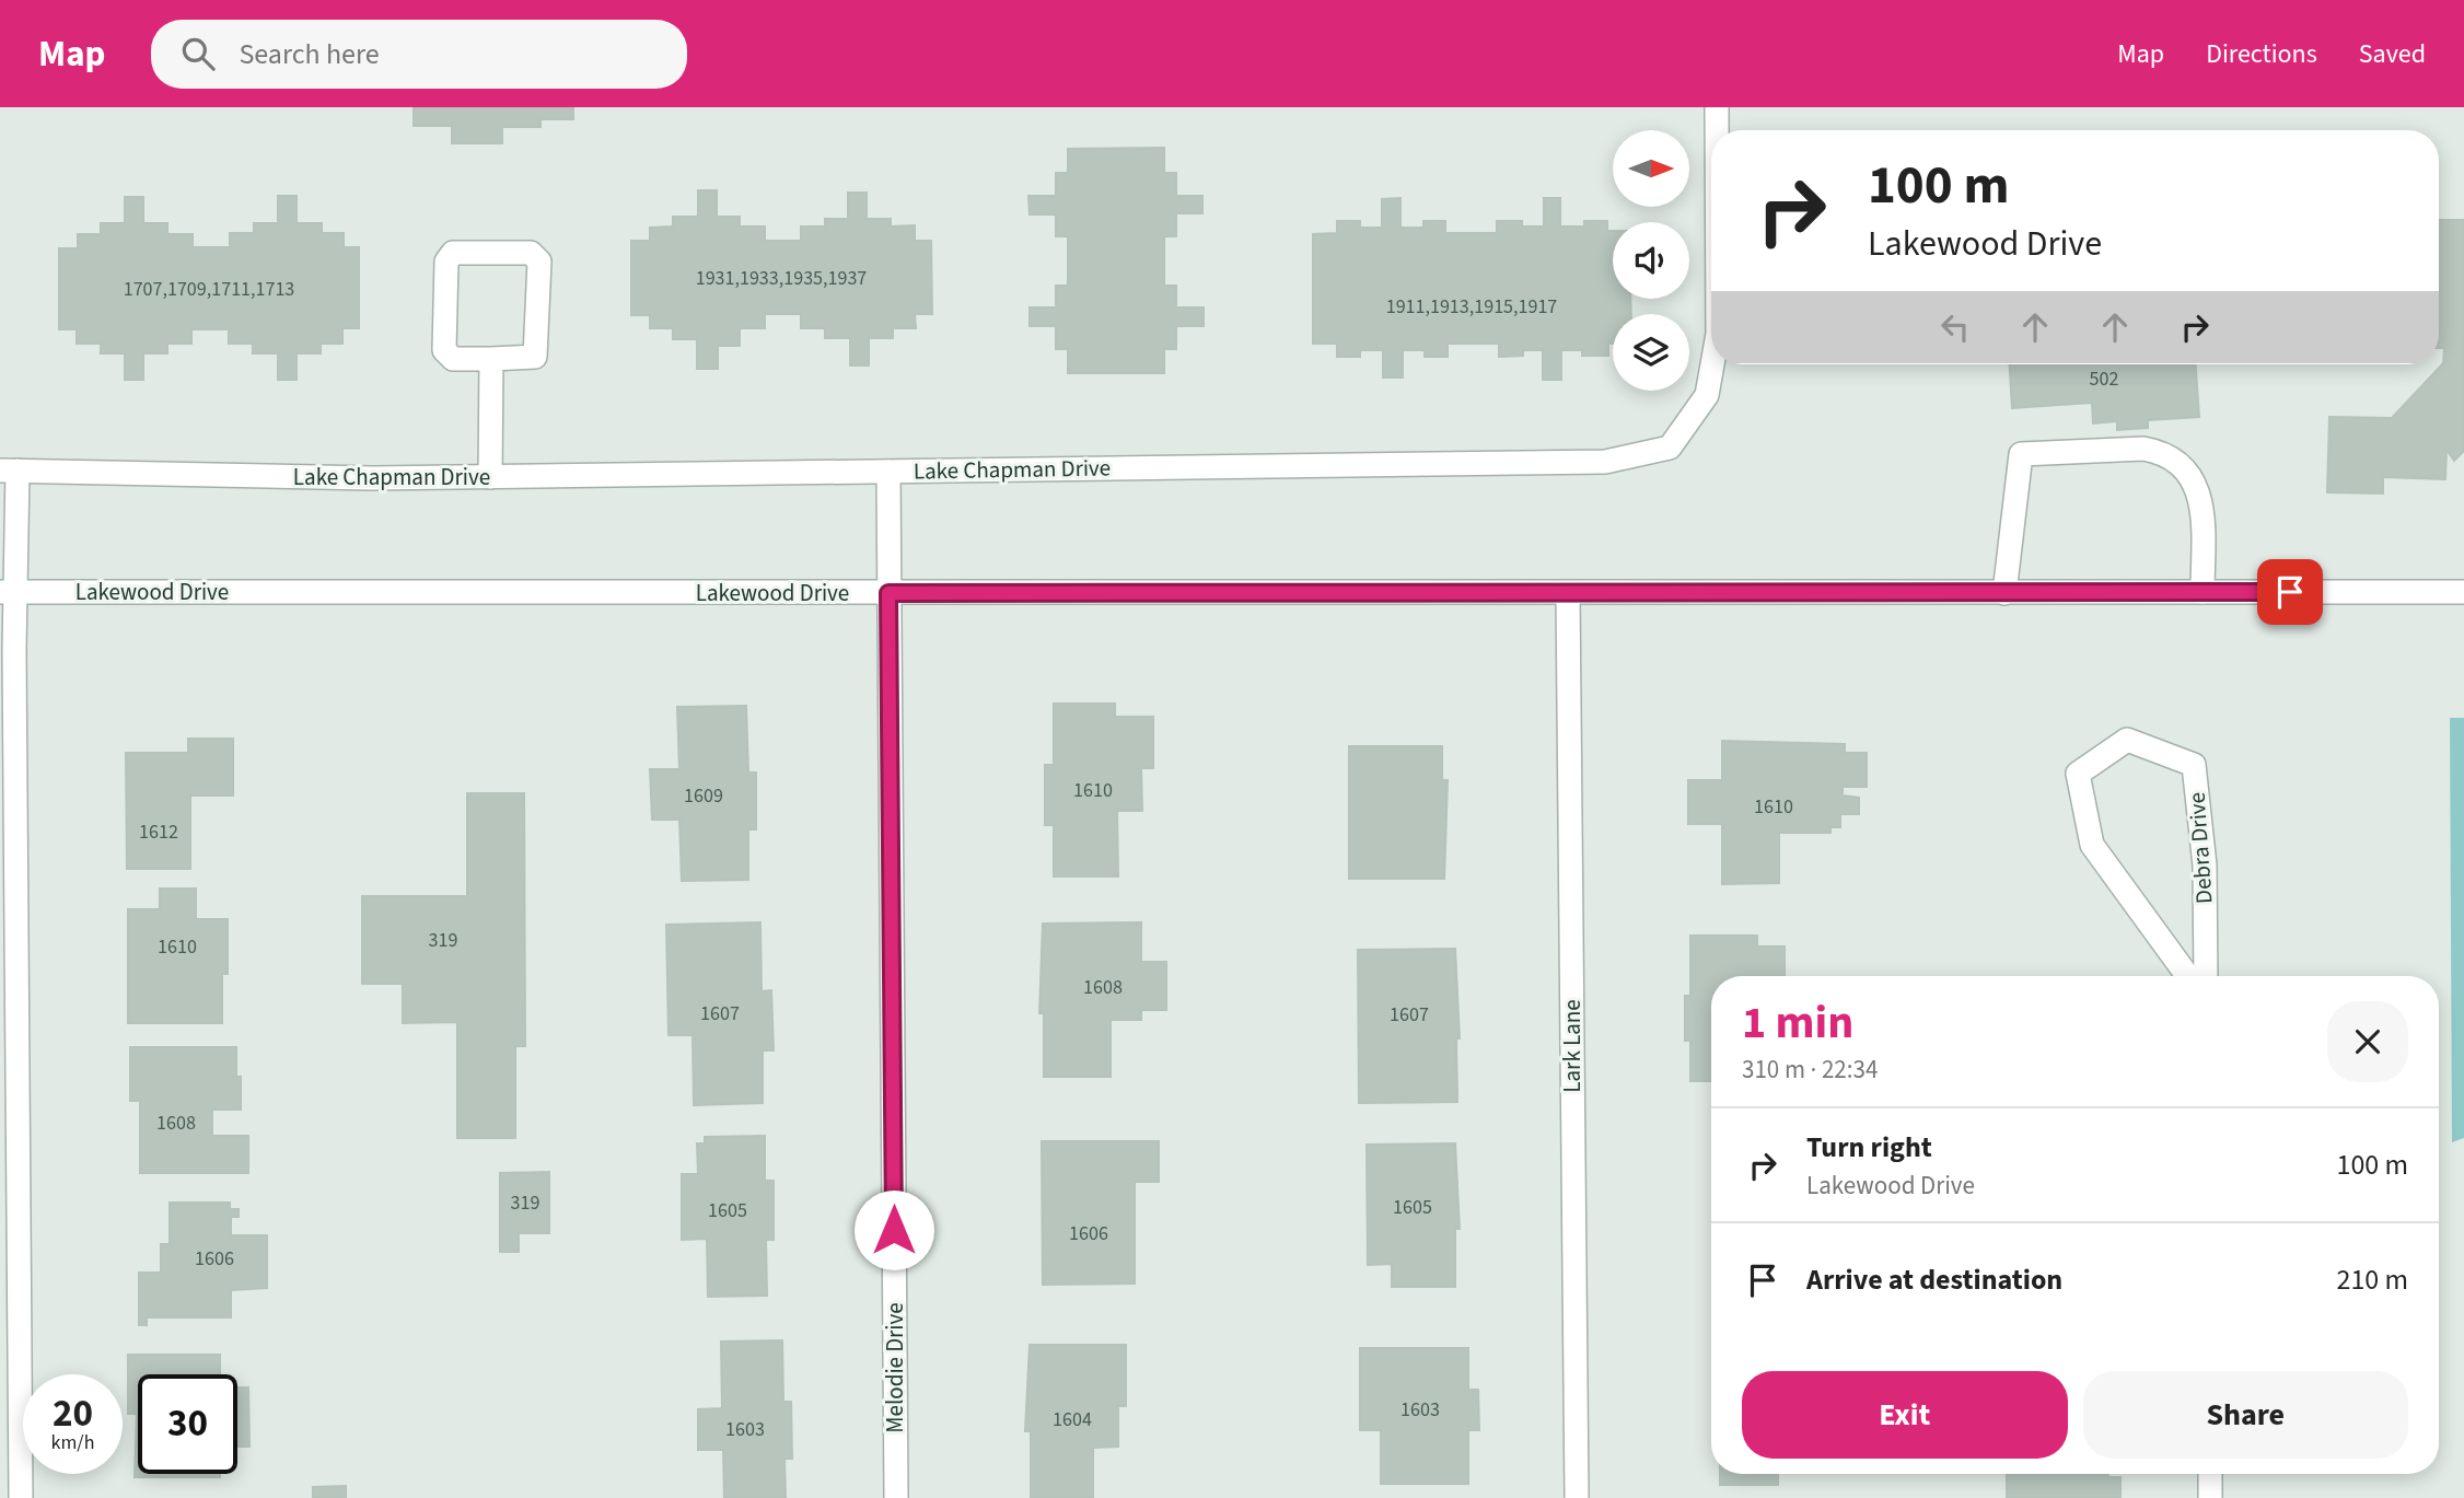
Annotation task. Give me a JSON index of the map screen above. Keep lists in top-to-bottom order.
{
  "streets": {
    "street": [
      "Lake Chapman Drive",
      "Lakewood Drive",
      "Debra Drive",
      "Lark Lane",
      "Melodie Drive"
    ]
  },
  "crossings": [
    ["Lake Chapman Drive", "Melodie Drive"],
    ["Lakewood Drive", "Lark Lane"],
    ["Lakewood Drive", "Melodie Drive"]
  ],
  "house_numbers": [
    "1931,1933,1935,1937",
    "1707,1709,1711,1713",
    "1911,1913,1915,1917",
    "502",
    "1610",
    "1609",
    "1610",
    "1612",
    "319",
    "1610",
    "1608",
    "1607",
    "1607",
    "1608",
    "319",
    "1605",
    "1605",
    "1606",
    "1606",
    "1603",
    "1604",
    "1603"
  ],
  "north": "right",
  "page": {
    "header": "Map",
    "search": "Search here",
    "nav": ["Map", "Directions", "Saved"],
    "turn": ["100 m", "Lakewood Drive"],
    "heading": ["1 min", "310 m · 22:34"],
    "list": [
      {
        "name": "Turn right",
        "note": "Lakewood Drive",
        "value": "100 m"
      },
      {
        "name": "Arrive at destination",
        "value": "210 m"
      }
    ],
    "buttons": ["Exit", "Share"],
    "speed": "20 km/h",
    "limit": "30"
  }
}
